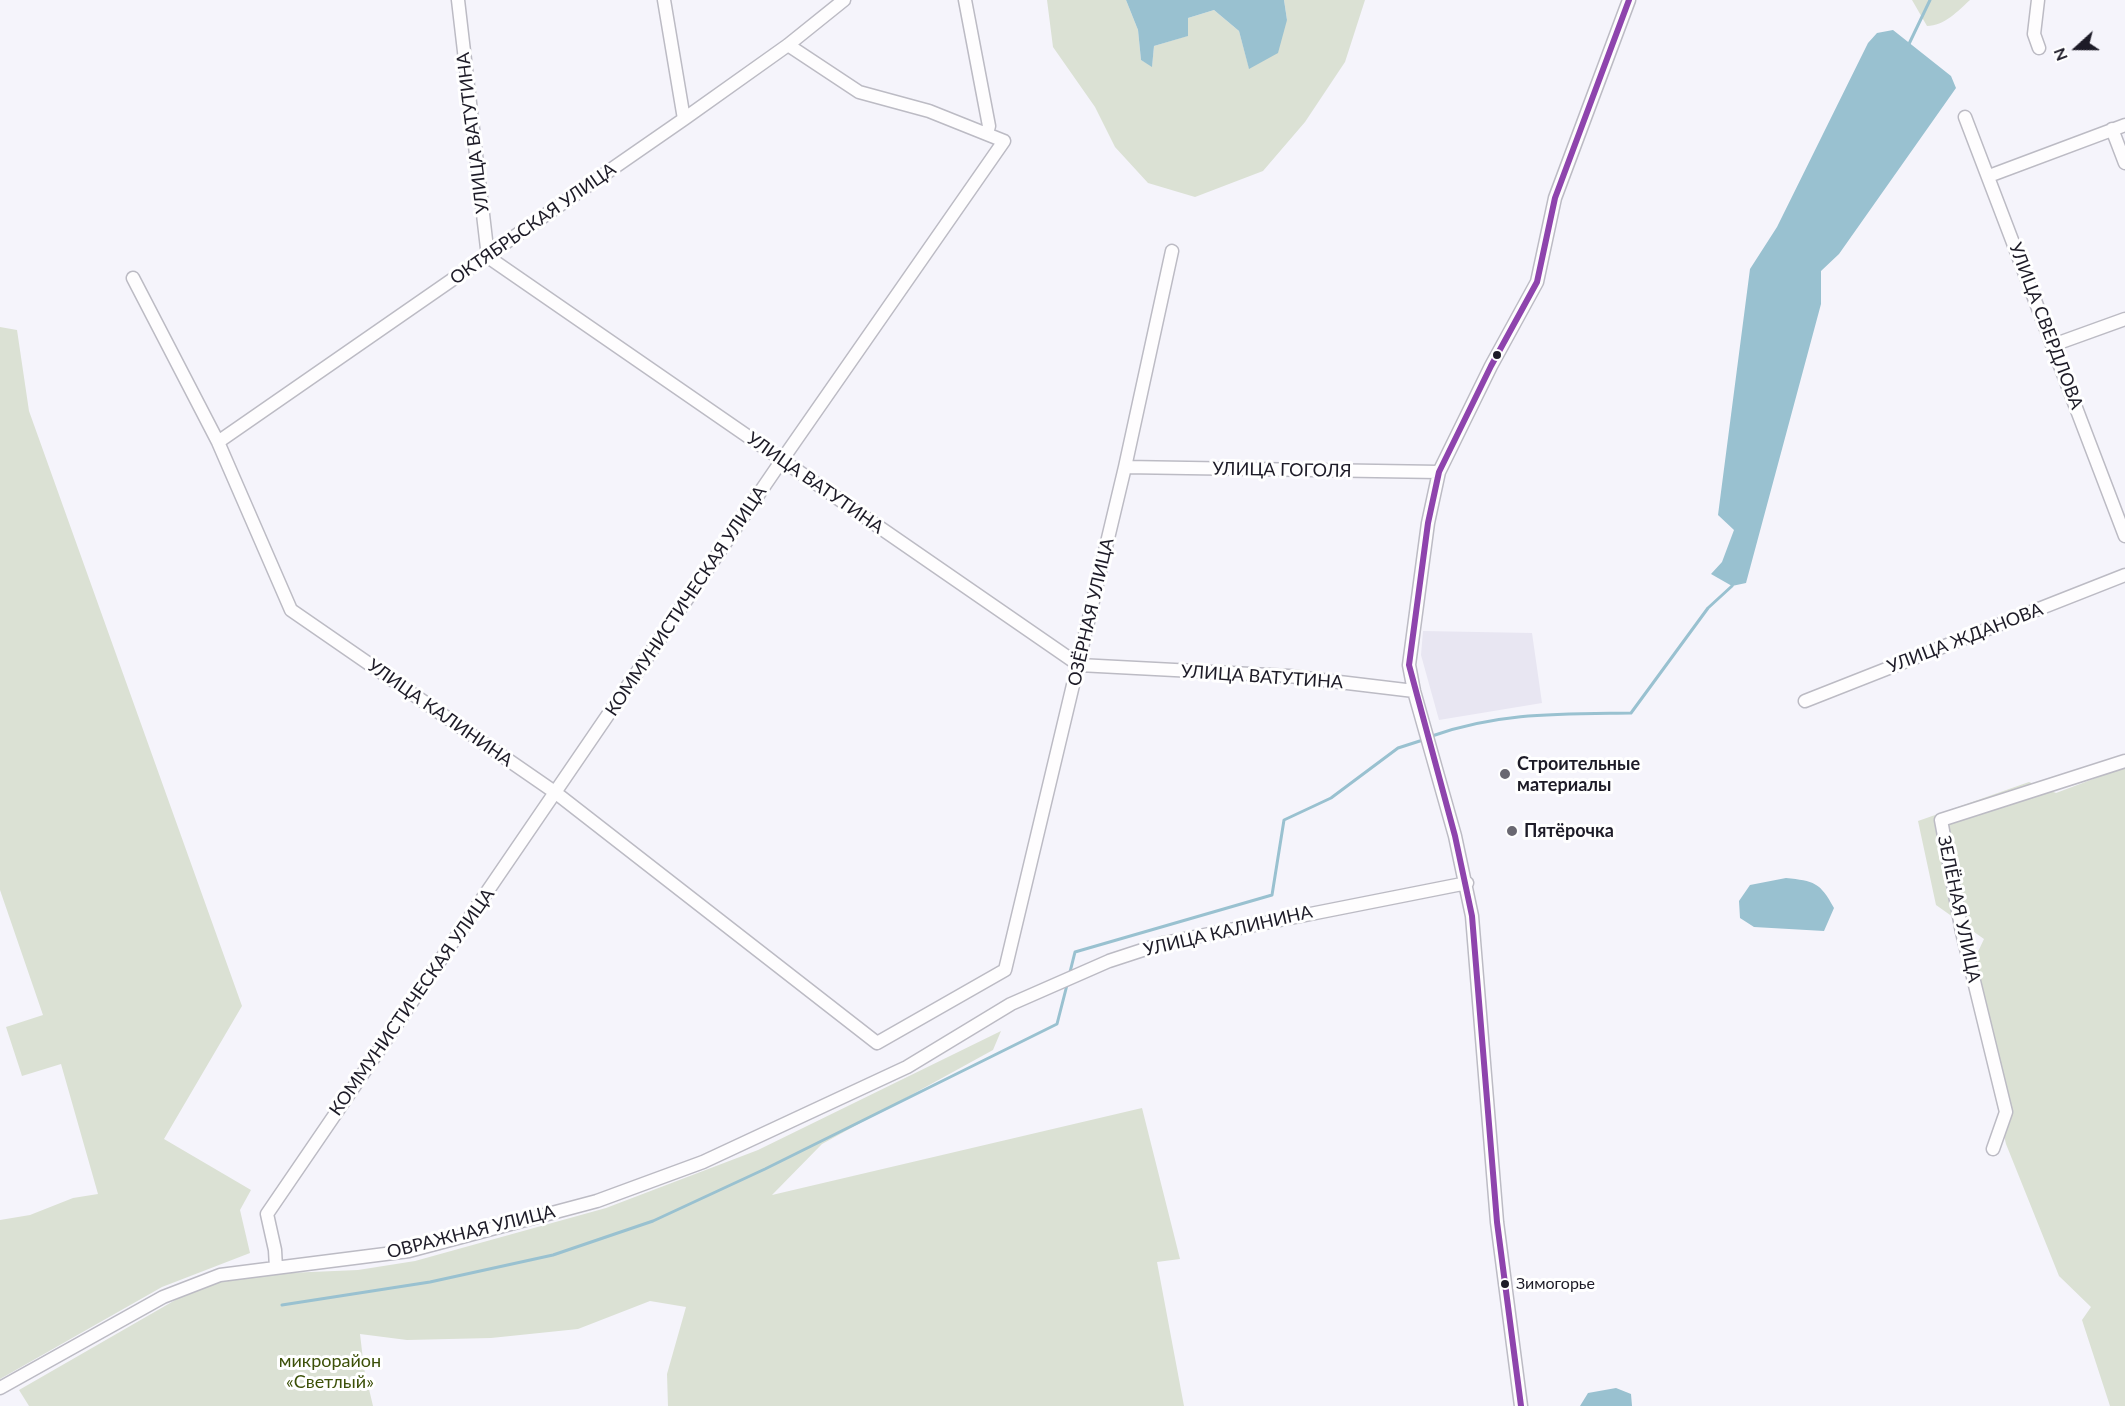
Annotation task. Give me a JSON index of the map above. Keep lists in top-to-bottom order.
{
  "streets": {
    "street": [
      "УЛИЦА ВАТУТИНА",
      "ОКТЯБРЬСКАЯ УЛИЦА",
      "УЛИЦА СВЕРДЛОВА",
      "УЛИЦА ГОГОЛЯ",
      "КОММУНИСТИЧЕСКАЯ УЛИЦА",
      "ОЗЁРНАЯ УЛИЦА",
      "УЛИЦА ЖДАНОВА",
      "УЛИЦА КАЛИНИНА",
      "ЗЕЛЁНАЯ УЛИЦА",
      "ОВРАЖНАЯ УЛИЦА"
    ]
  },
  "crossings": [
    ["УЛИЦА ВАТУТИНА", "ОКТЯБРЬСКАЯ УЛИЦА"],
    ["УЛИЦА ВАТУТИНА", "КОММУНИСТИЧЕСКАЯ УЛИЦА"],
    ["УЛИЦА ВАТУТИНА", "ОЗЁРНАЯ УЛИЦА"],
    ["ОКТЯБРЬСКАЯ УЛИЦА", "УЛИЦА КАЛИНИНА"],
    ["УЛИЦА ГОГОЛЯ", "ОЗЁРНАЯ УЛИЦА"],
    ["КОММУНИСТИЧЕСКАЯ УЛИЦА", "УЛИЦА КАЛИНИНА"],
    ["КОММУНИСТИЧЕСКАЯ УЛИЦА", "ОВРАЖНАЯ УЛИЦА"],
    ["ОЗЁРНАЯ УЛИЦА", "УЛИЦА КАЛИНИНА"],
    ["УЛИЦА КАЛИНИНА", "ОВРАЖНАЯ УЛИЦА"]
  ],
  "parks": ["микрорайон «Светлый»"],
  "places": ["Строительные материалы", "Пятёрочка", "Зимогорье"],
  "north": "left"
}
